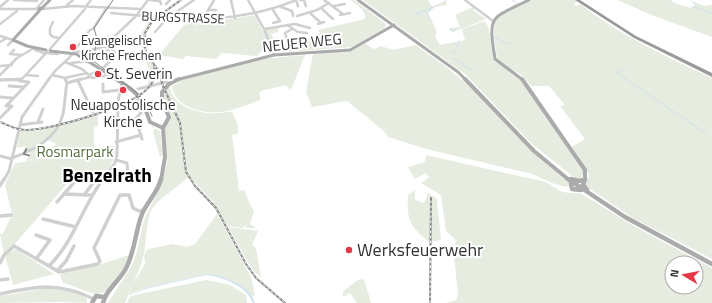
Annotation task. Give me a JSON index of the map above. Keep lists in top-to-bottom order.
{
  "streets": {
    "main road": ["NEUER WEG"],
    "street": ["BURGSTRASSE"]
  },
  "districts": ["Benzelrath"],
  "parks": ["Rosmarpark"],
  "places": [
    "Evangelische Kirche Frechen",
    "St. Severin",
    "Neuapostolische Kirche",
    "Werksfeuerwehr"
  ],
  "north": "left"
}
